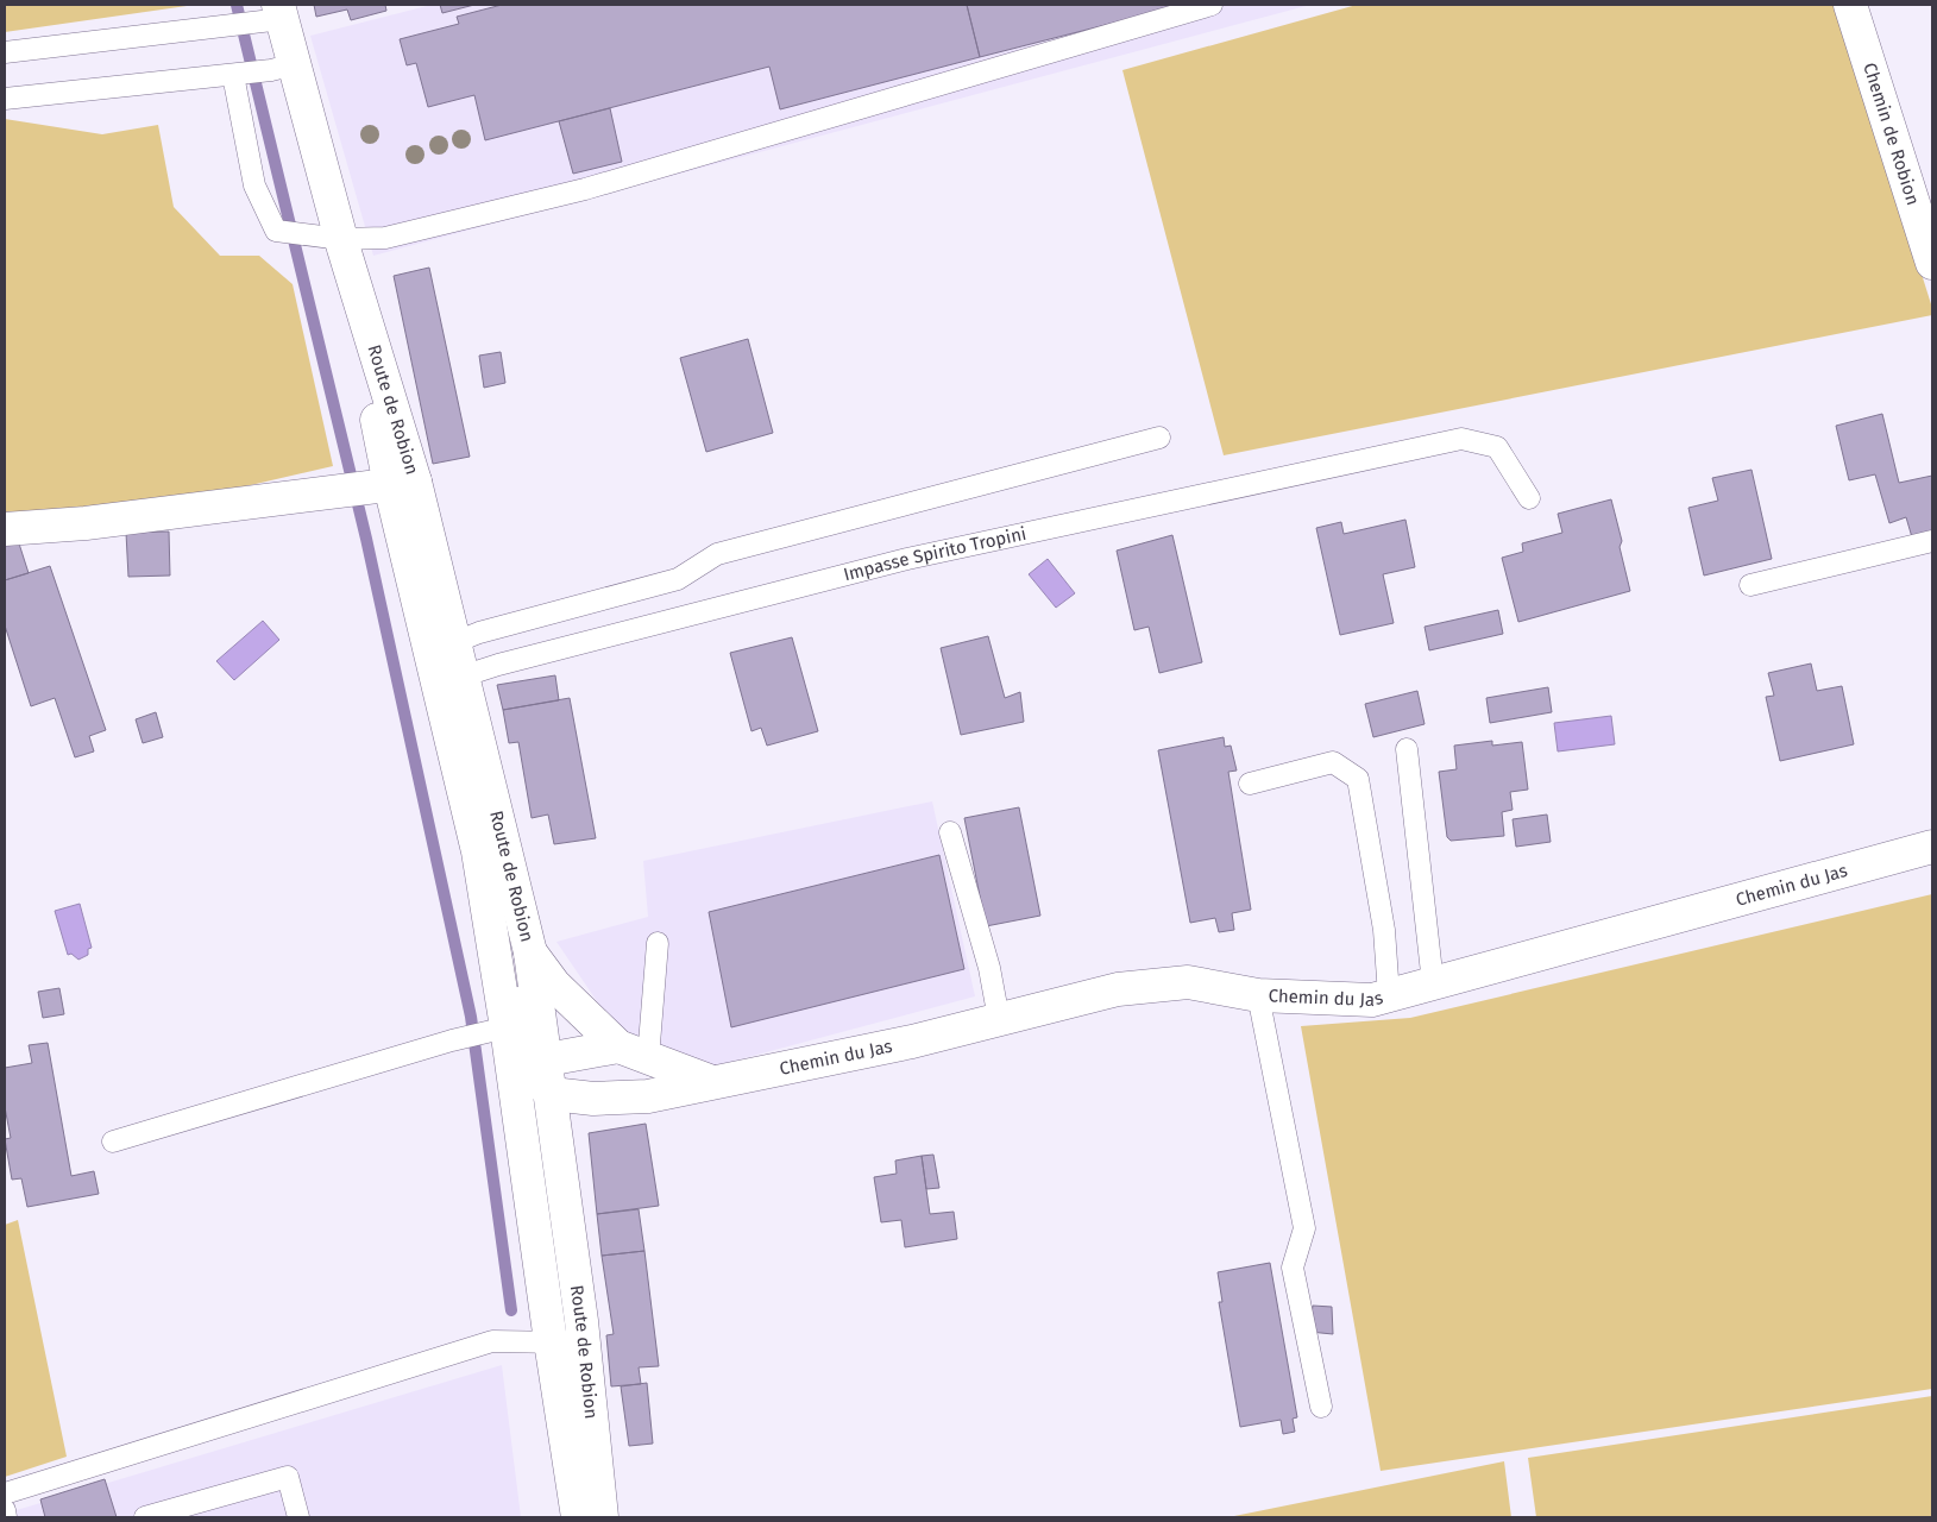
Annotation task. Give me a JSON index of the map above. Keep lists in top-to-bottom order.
{
  "streets": {
    "street": ["Chemin de Robion", "Route de Robion", "Chemin du Jas"],
    "lane": ["Impasse Spirito Tropini"]
  },
  "crossings": [
    ["Route de Robion", "Impasse Spirito Tropini"],
    ["Route de Robion", "Chemin du Jas"]
  ]
}
